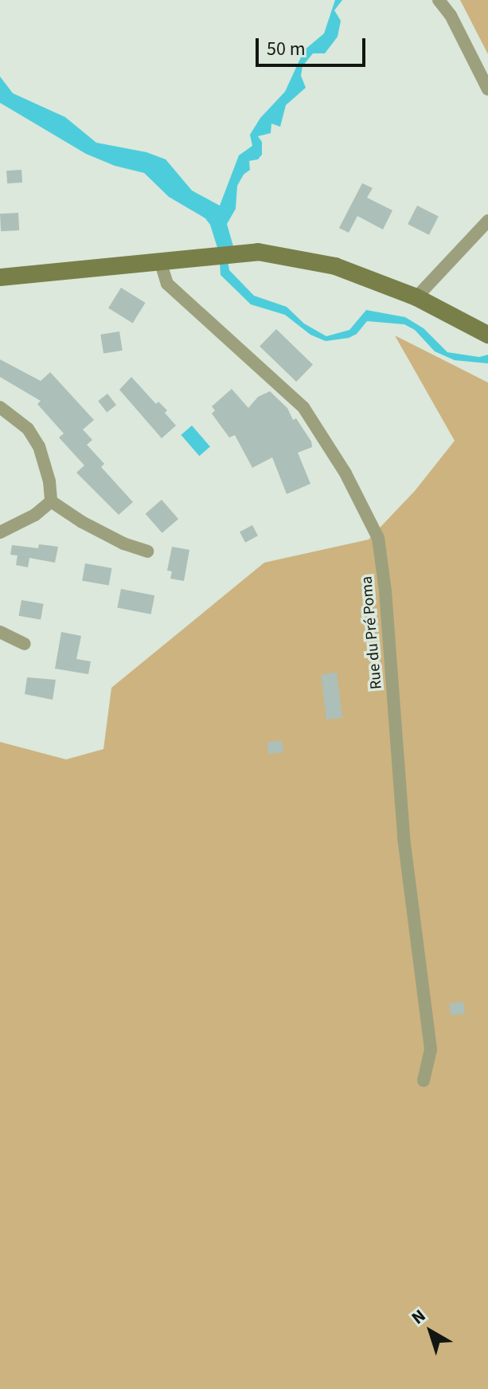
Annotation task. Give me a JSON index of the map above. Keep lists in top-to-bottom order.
{
  "streets": {
    "street": ["Rue du Pré Poma"]
  },
  "scale_bar": "50 m",
  "north": "top left"
}
